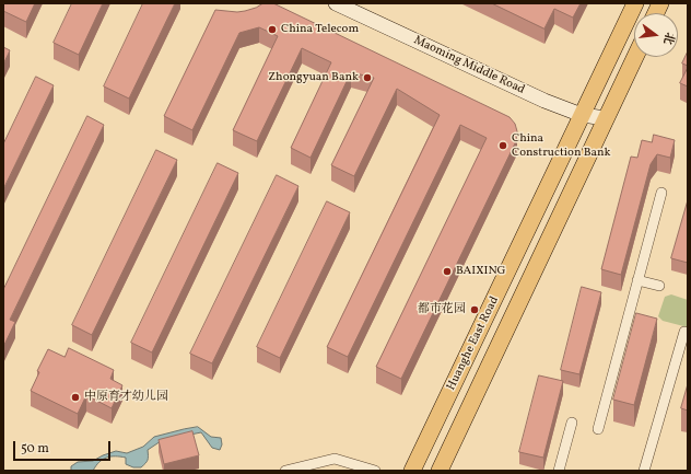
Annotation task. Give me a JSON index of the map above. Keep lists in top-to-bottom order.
{
  "streets": {
    "main road": ["Huanghe East Road"],
    "street": ["Maoming Middle Road"]
  },
  "crossings": [
    ["Maoming Middle Road", "Huanghe East Road"]
  ],
  "places": [
    "China Telecom",
    "Zhongyuan Bank",
    "China Construction Bank",
    "BAIXING",
    "都市花园",
    "中原育才幼儿园"
  ],
  "scale_bar": "50 m",
  "north": "right"
}
